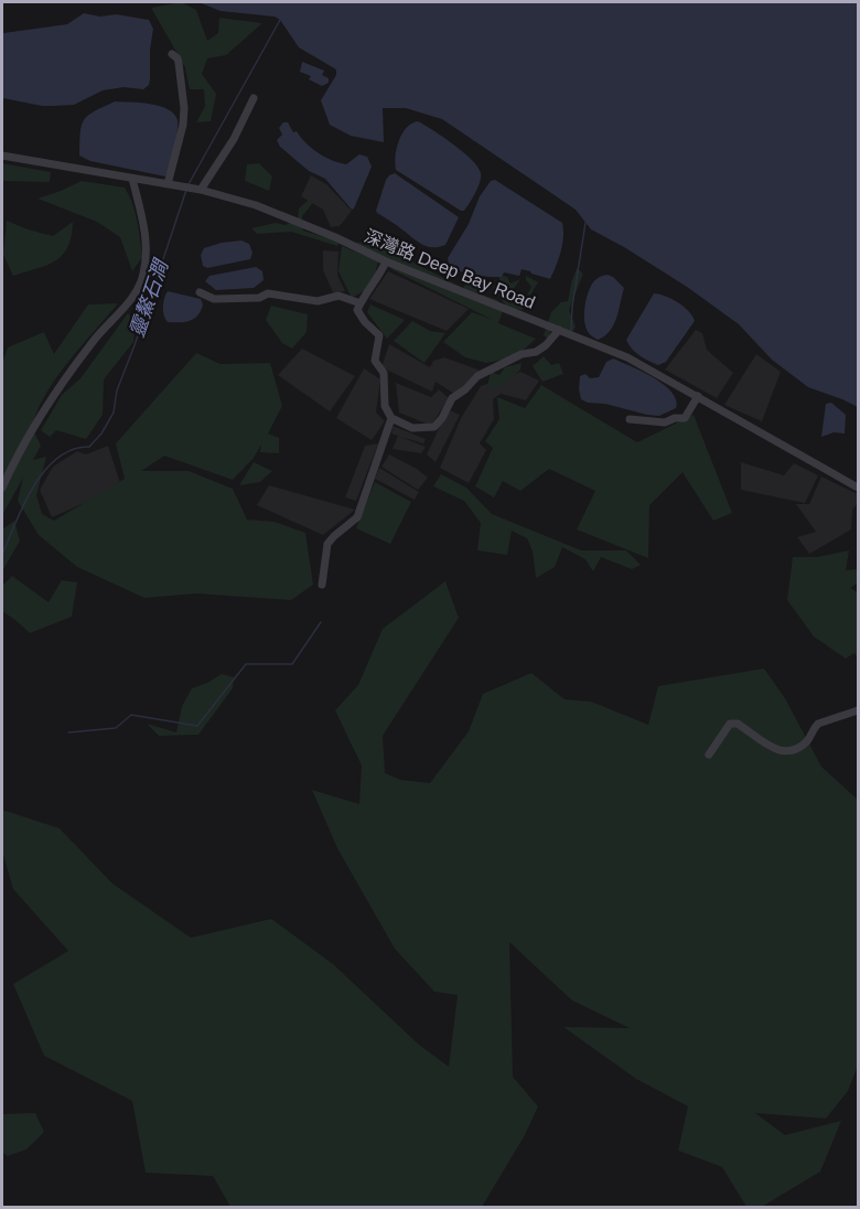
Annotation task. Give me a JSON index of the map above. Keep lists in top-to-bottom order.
{
  "streets": {
    "street": ["深灣路 Deep Bay Road"]
  },
  "water": ["靈鰲石澗"]
}
